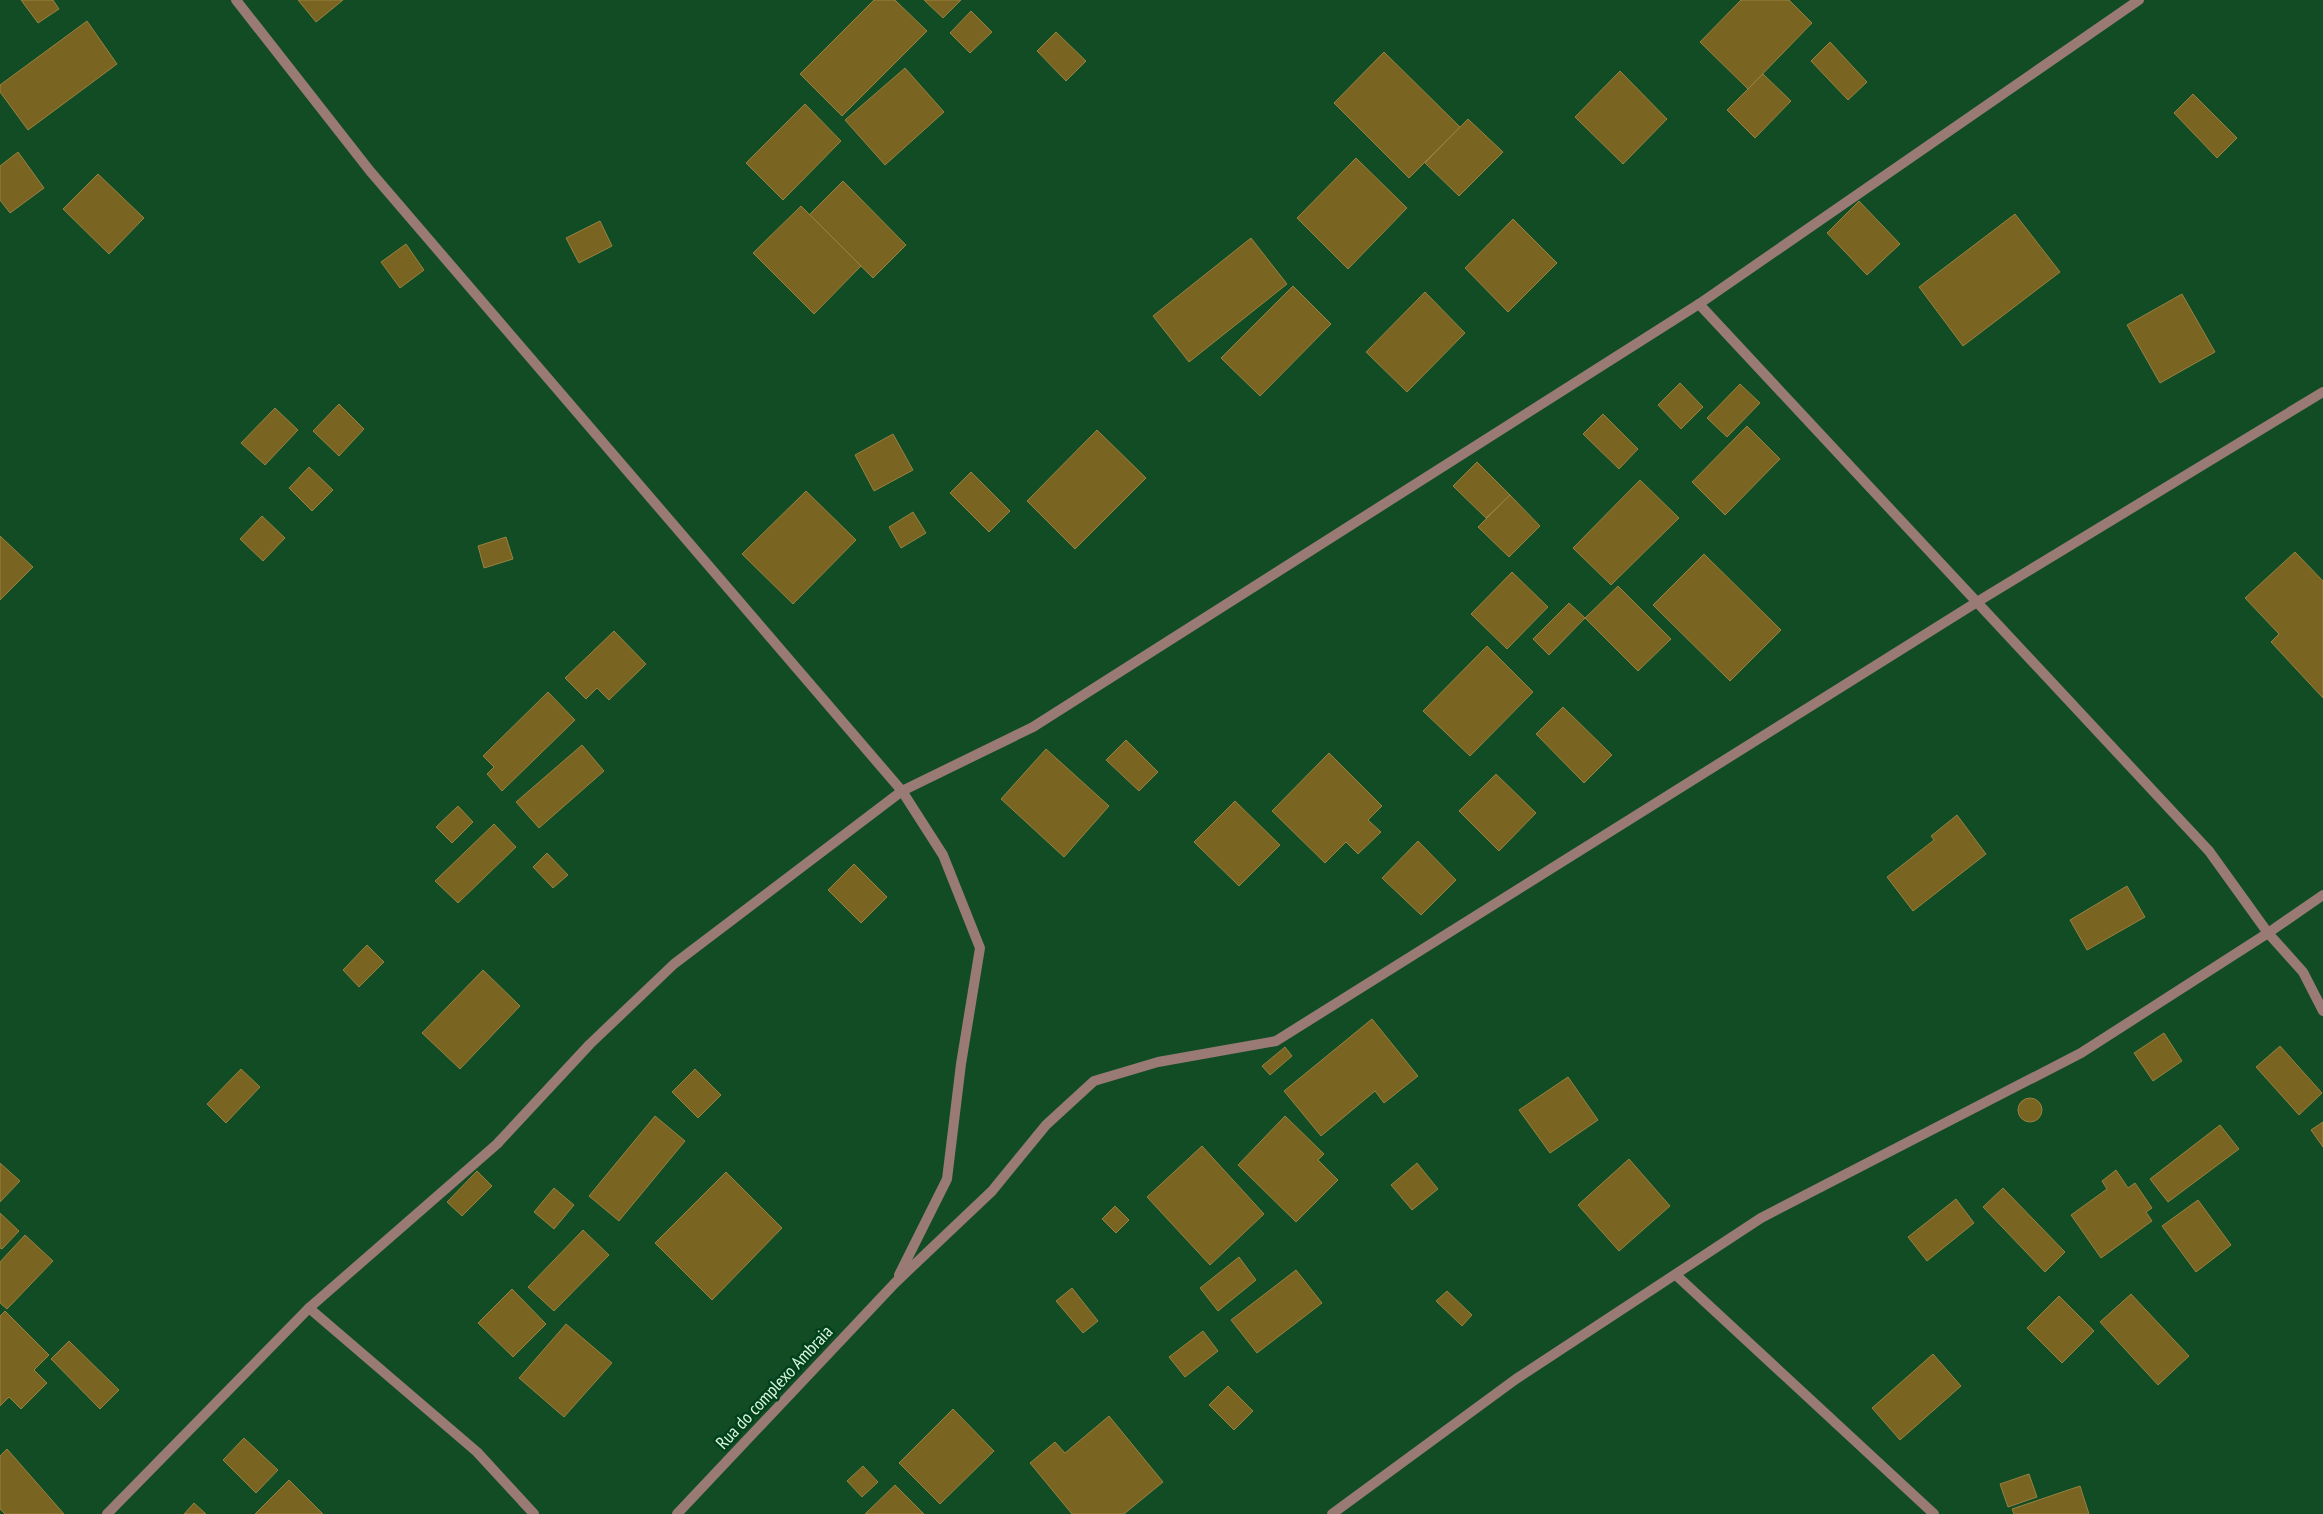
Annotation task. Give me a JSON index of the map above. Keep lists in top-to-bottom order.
{
  "streets": {
    "street": ["Rua do complexo Ambraia"]
  }
}
